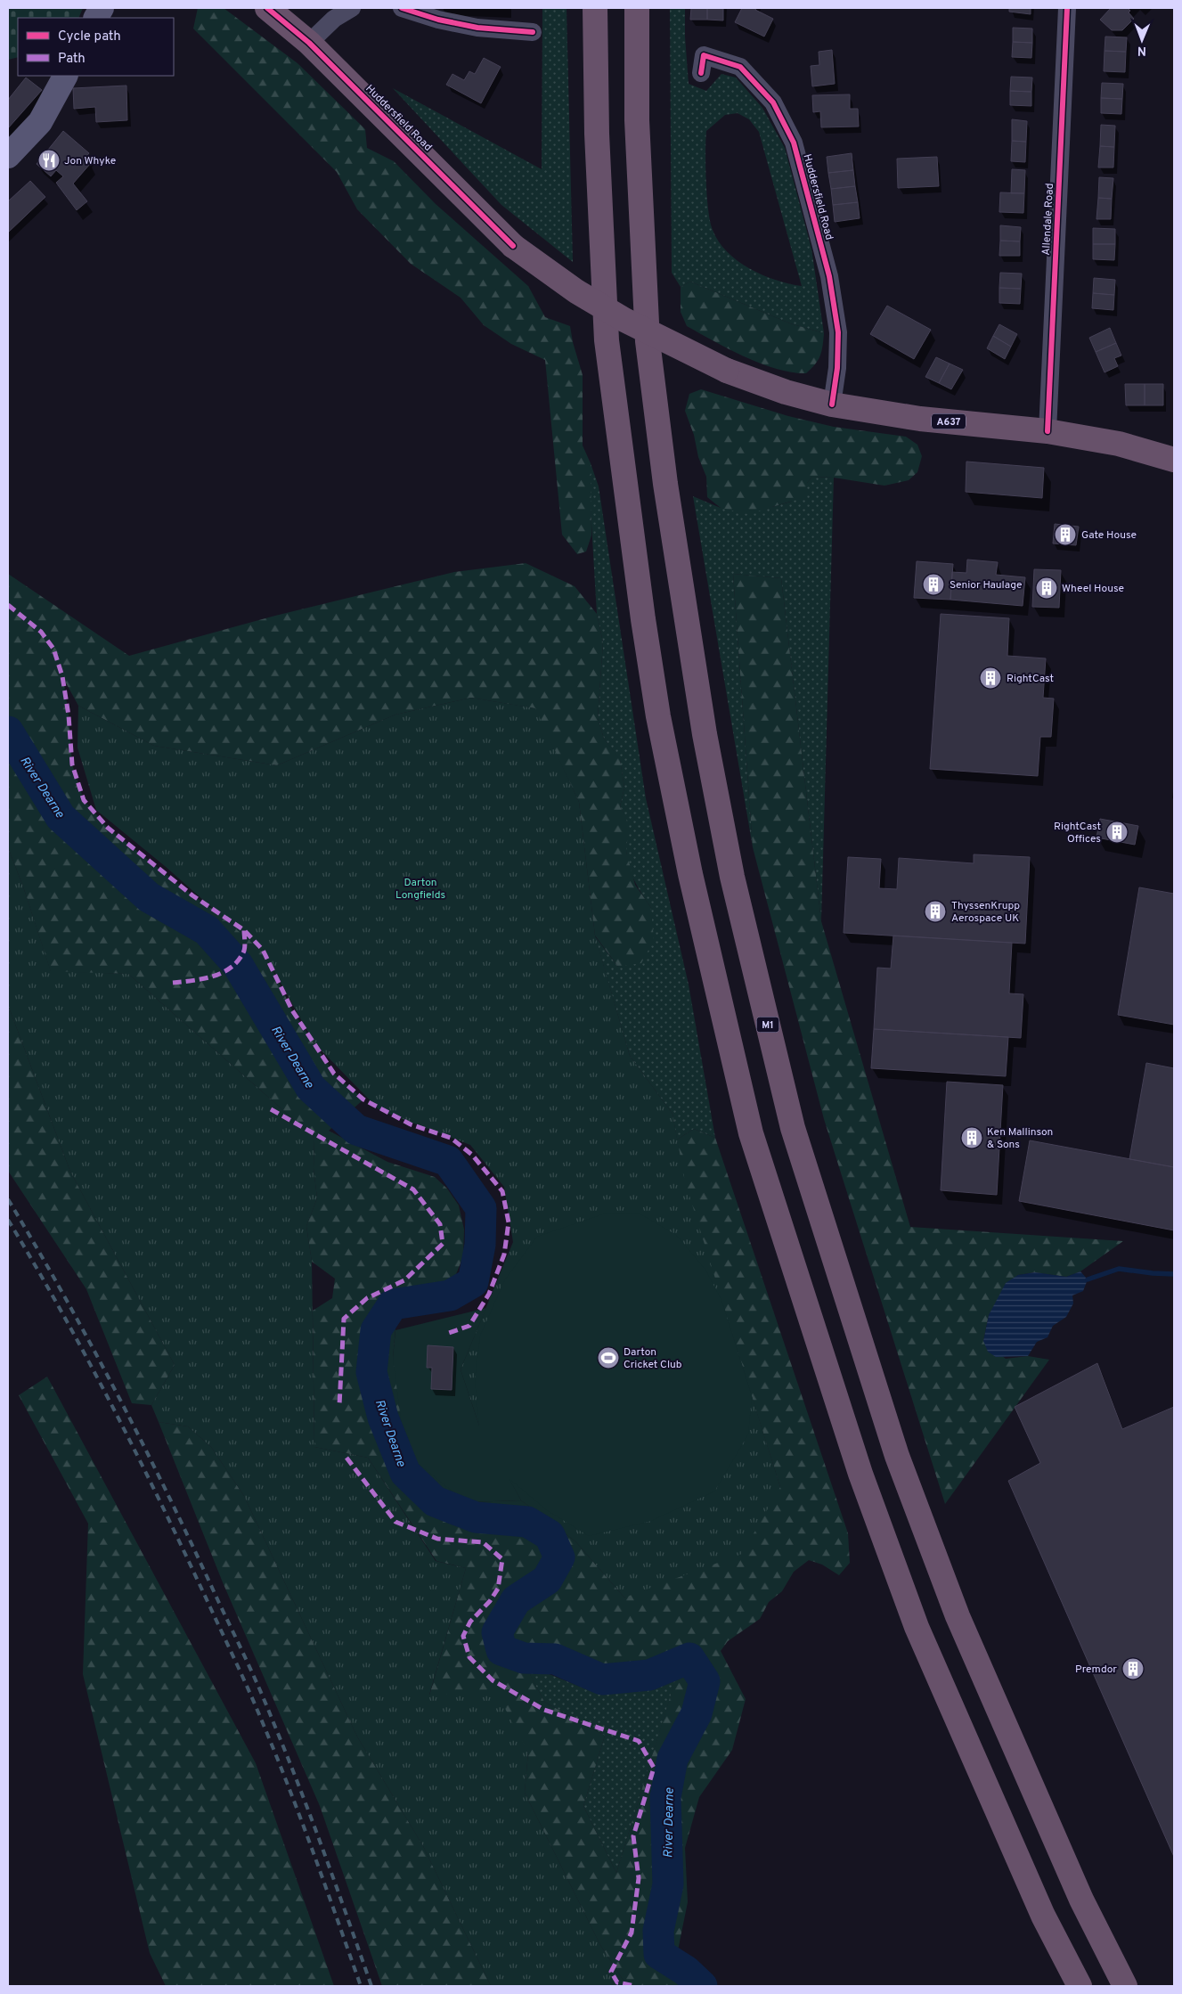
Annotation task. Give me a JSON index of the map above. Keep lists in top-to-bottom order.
{
  "streets": {
    "highway": ["Huddersfield Road", "A637", "M1"],
    "street": ["Allendale Road"]
  },
  "crossings": [
    ["Huddersfield Road", "Allendale Road"]
  ],
  "water": ["River Dearne"],
  "parks": ["Darton Longfields"],
  "places": {
    "restaurant": ["Jon Whyke"],
    "building": [
      "Gate House",
      "Senior Haulage",
      "Wheel House",
      "RightCast",
      "RightCast Offices",
      "ThyssenKrupp Aerospace UK",
      "Ken Mallinson & Sons",
      "Premdor"
    ],
    "sports": ["Darton Cricket Club"]
  },
  "legend": ["Cycle path", "Path"],
  "north": "bottom"
}
